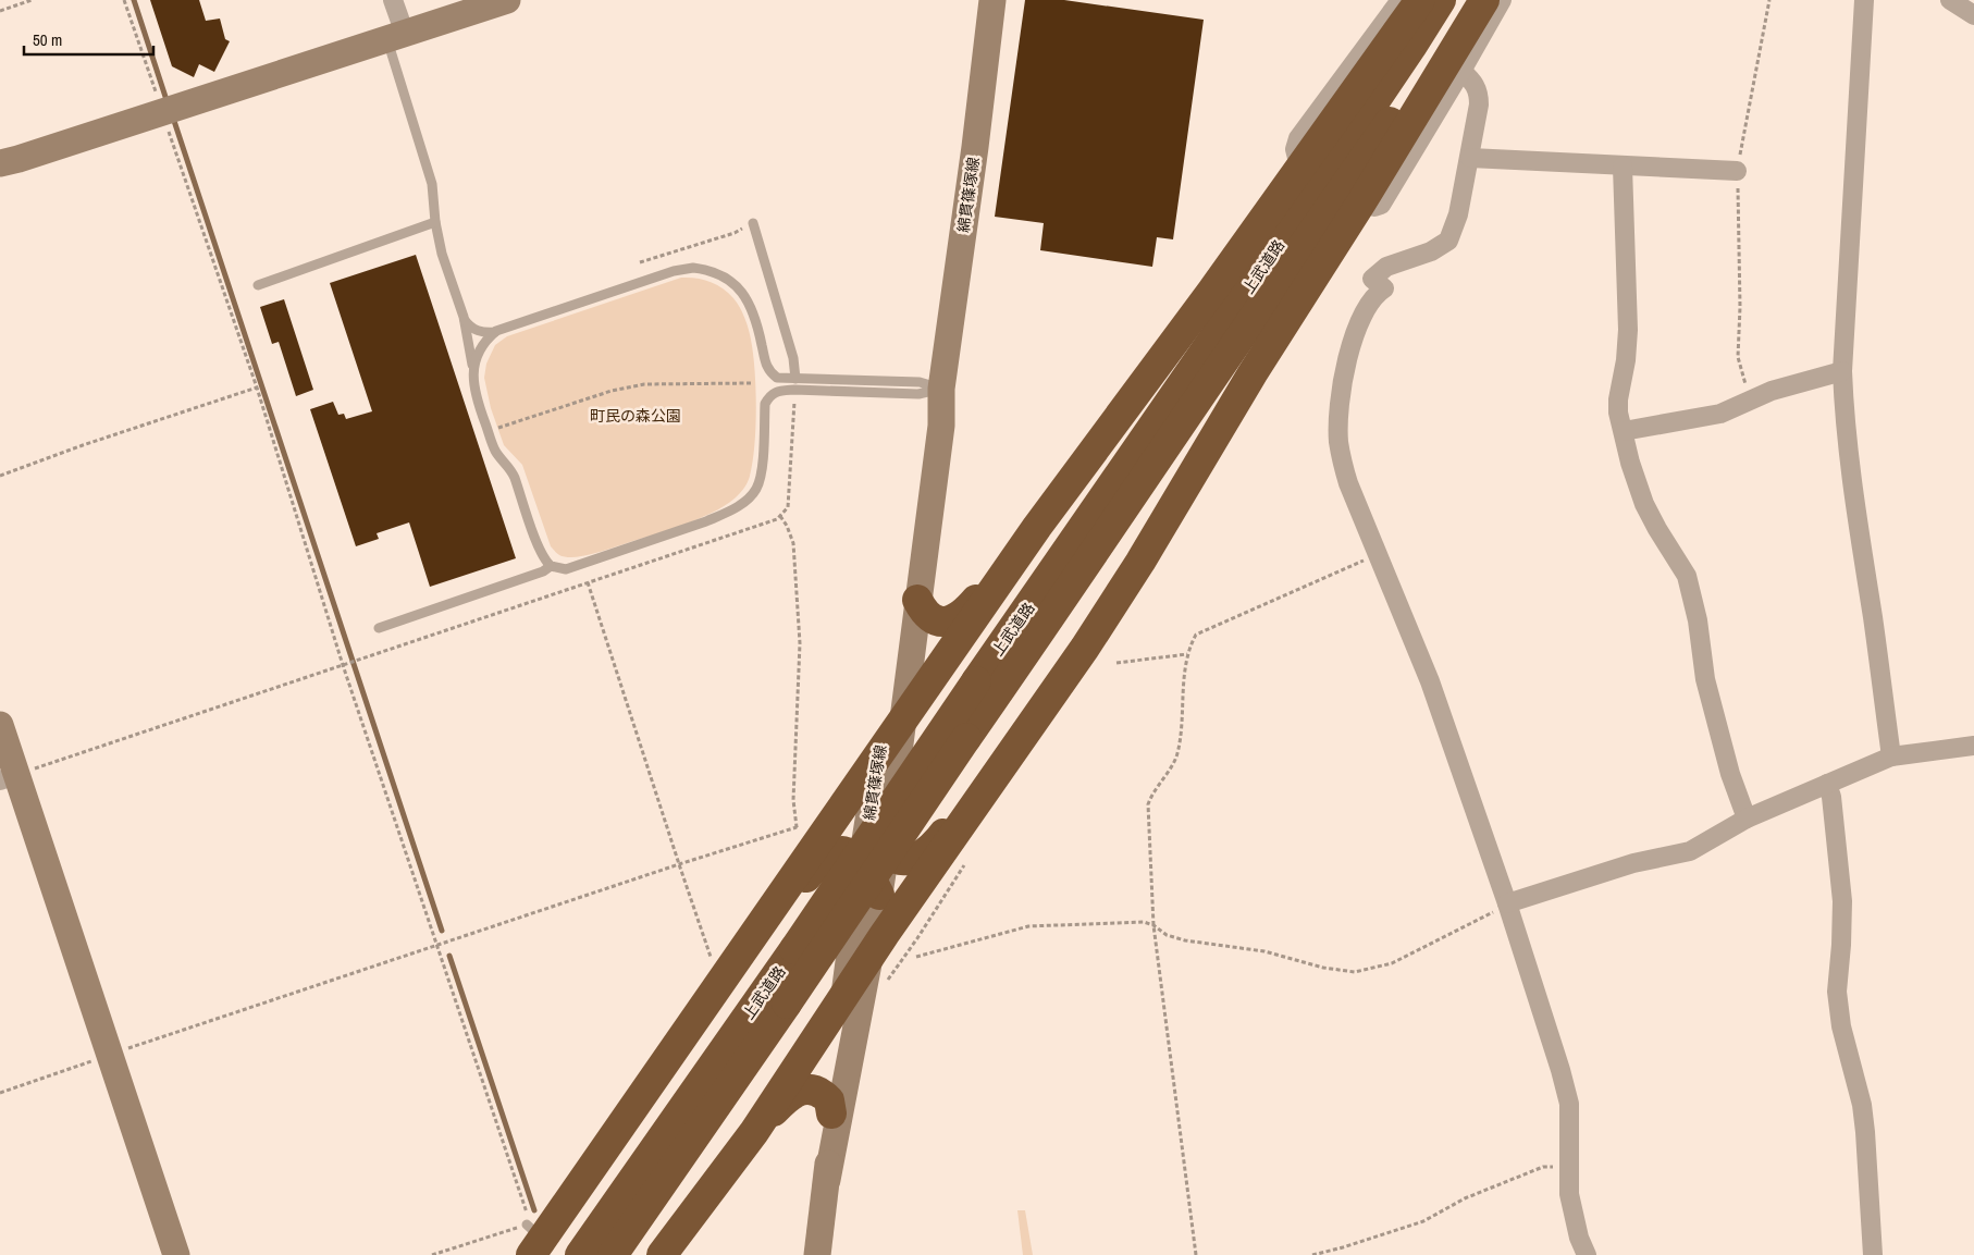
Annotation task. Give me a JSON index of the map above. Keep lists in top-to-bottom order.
{
  "streets": {
    "highway": ["上武道路"],
    "main road": ["綿貫篠塚線"]
  },
  "parks": ["町民の森公園"],
  "scale_bar": "50 m"
}
